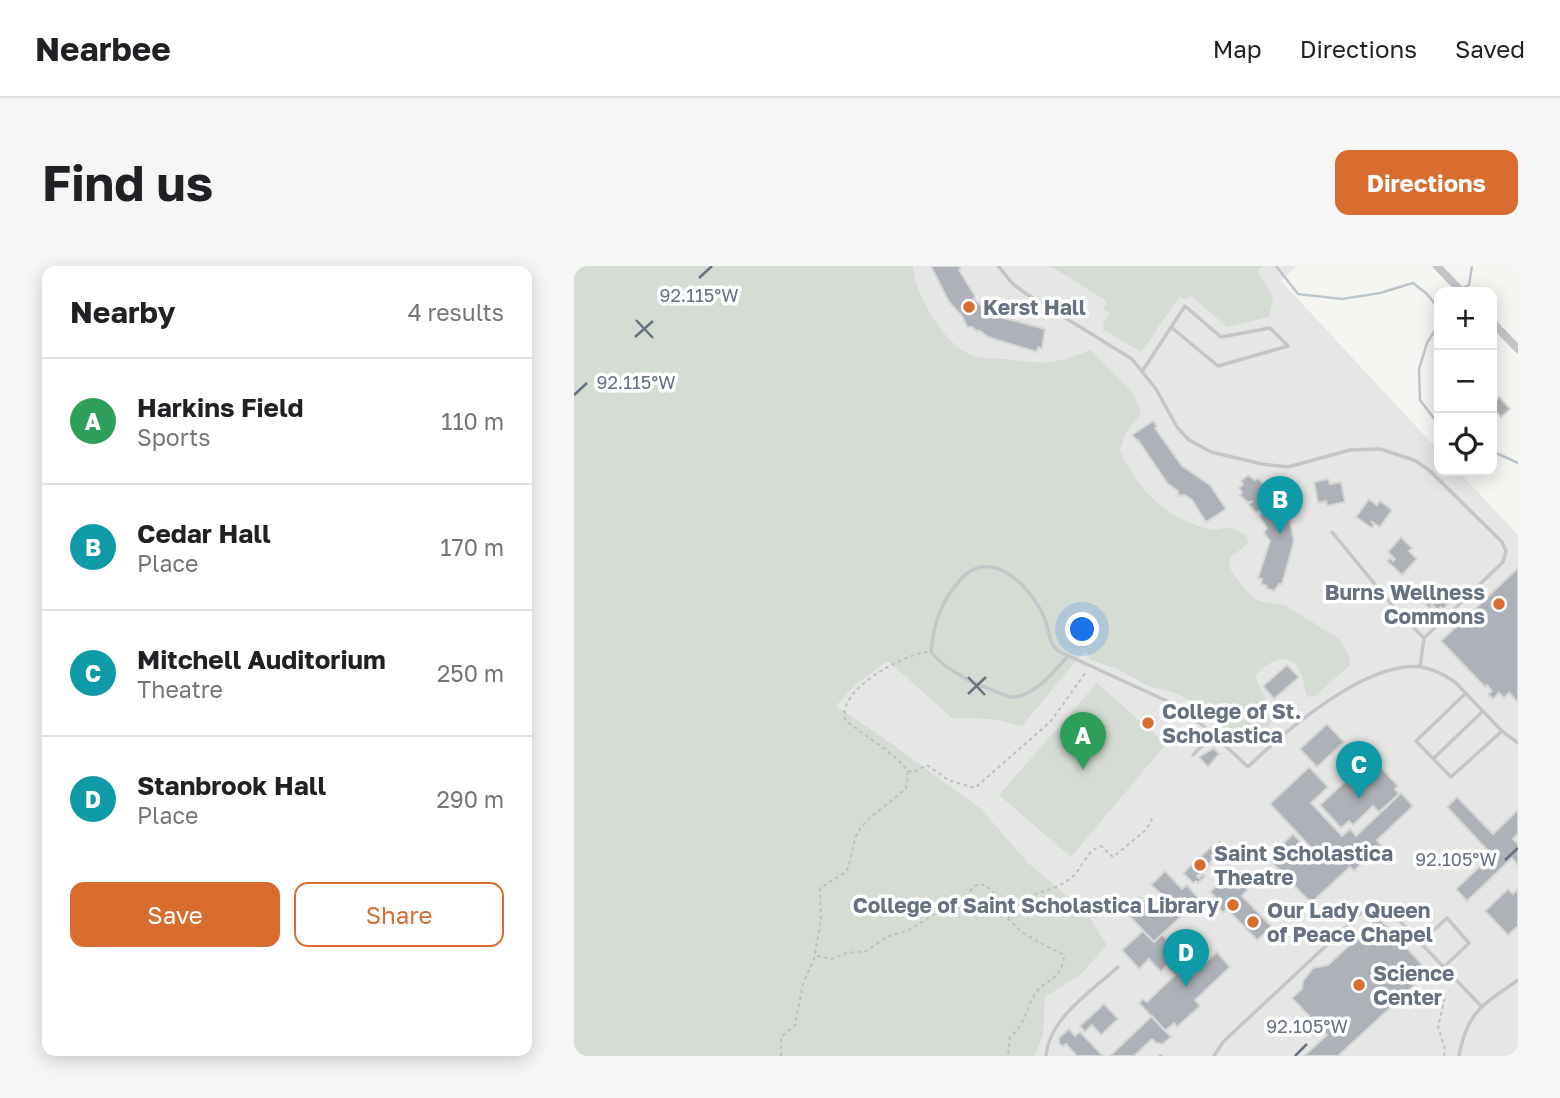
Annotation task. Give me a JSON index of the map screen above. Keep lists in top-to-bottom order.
{
  "places": [
    "Kerst Hall",
    "Burns Wellness Commons",
    "College of St. Scholastica",
    "Saint Scholastica Theatre",
    "College of Saint Scholastica Library",
    "Our Lady Queen of Peace Chapel",
    "Science Center"
  ],
  "page": {
    "header": "Nearbee",
    "nav": ["Map", "Directions", "Saved"],
    "buttons": [
      "Directions",
      ["Save", "Share"]
    ],
    "title": "Find us",
    "heading": ["Nearby", "4 results"],
    "map_buttons": ["+", "−"],
    "list": [
      {
        "mark": "A",
        "name": "Harkins Field",
        "note": "Sports",
        "value": "110 m"
      },
      {
        "mark": "B",
        "name": "Cedar Hall",
        "note": "Place",
        "value": "170 m"
      },
      {
        "mark": "C",
        "name": "Mitchell Auditorium",
        "note": "Theatre",
        "value": "250 m"
      },
      {
        "mark": "D",
        "name": "Stanbrook Hall",
        "note": "Place",
        "value": "290 m"
      }
    ],
    "pins": [
      "B",
      "A",
      "C",
      "D"
    ]
  },
  "coordinates": ["92.115°W", "92.105°W"]
}
